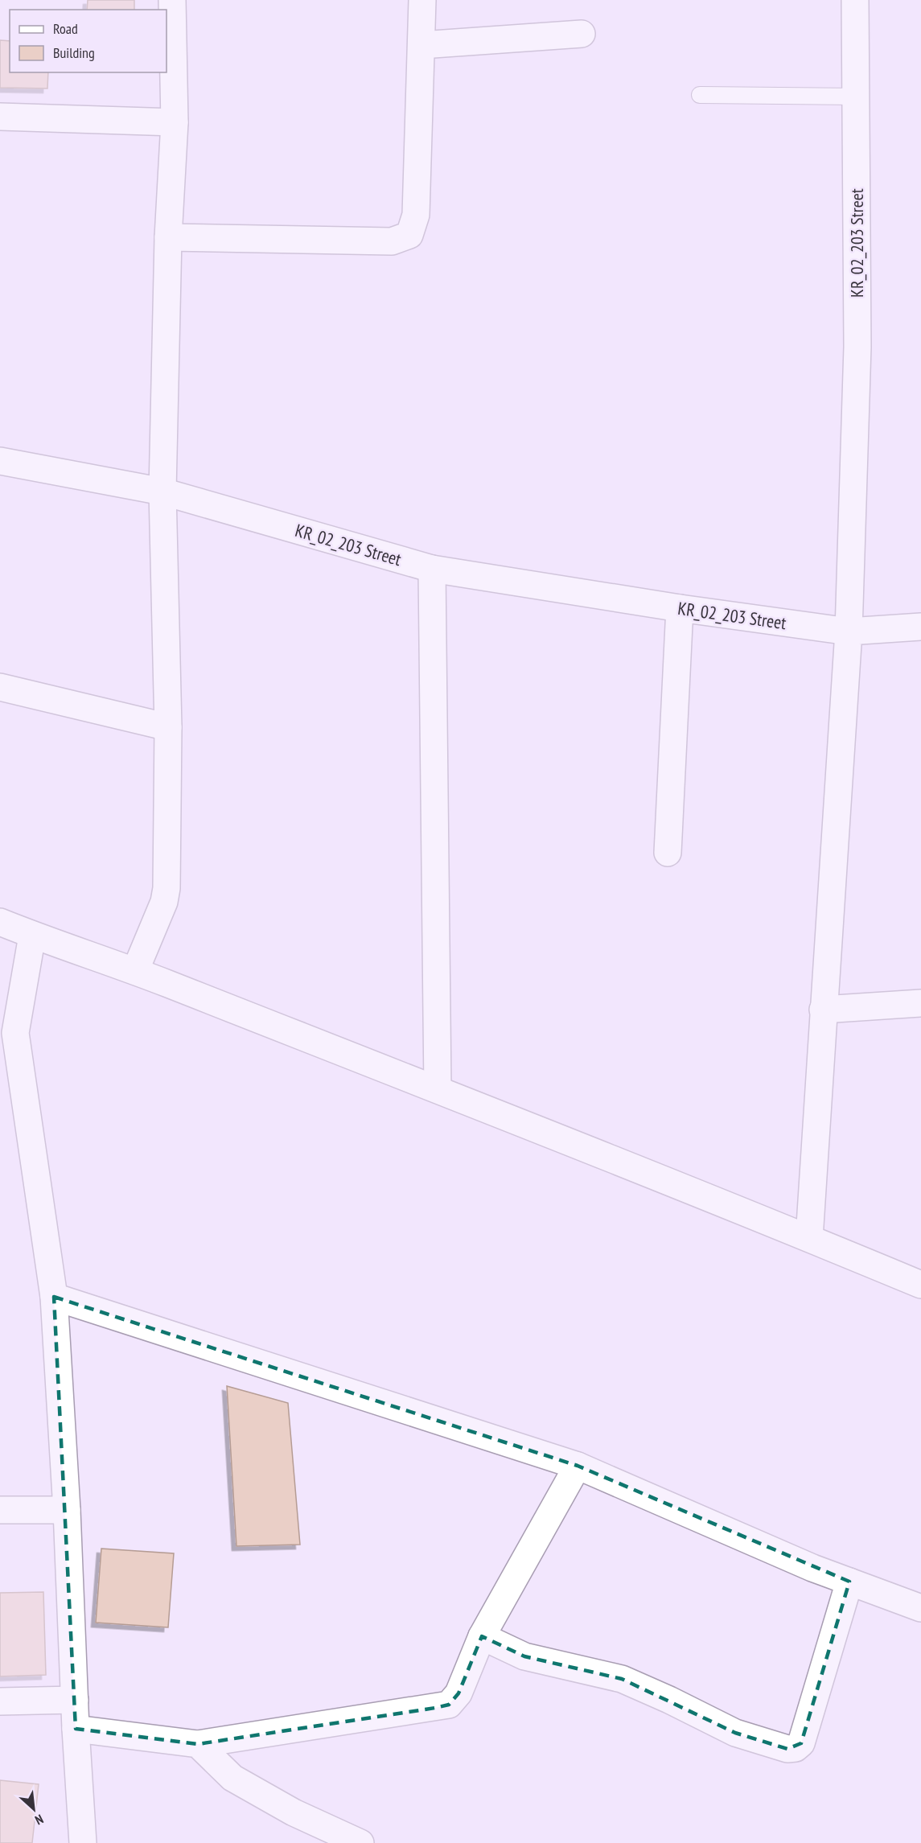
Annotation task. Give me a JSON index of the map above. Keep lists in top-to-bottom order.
{
  "streets": {
    "street": ["KR_02_203 Street"]
  },
  "legend": ["Road", "Building"],
  "north": "bottom right"
}
